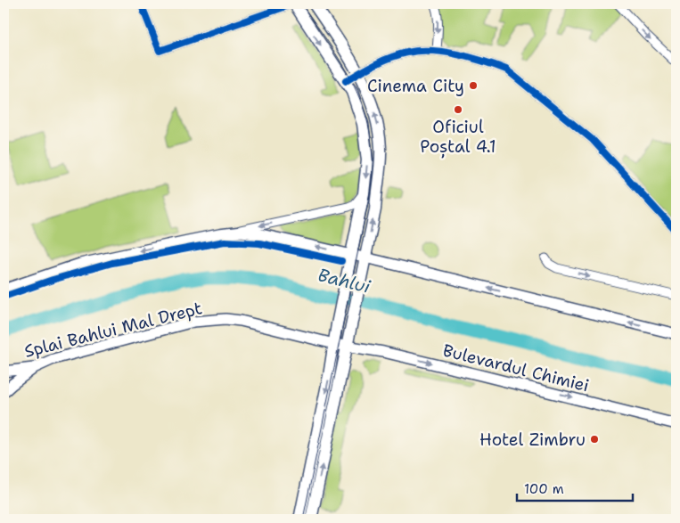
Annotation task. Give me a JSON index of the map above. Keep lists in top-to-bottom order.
{
  "streets": {
    "main road": ["Splai Bahlui Mal Drept", "Bulevardul Chimiei"]
  },
  "crossings": [
    ["Splai Bahlui Mal Drept", "Bulevardul Chimiei"]
  ],
  "water": ["Bahlui"],
  "places": ["Cinema City", "Oficiul Poștal 4.1", "Hotel Zimbru"],
  "scale_bar": "100 m"
}
